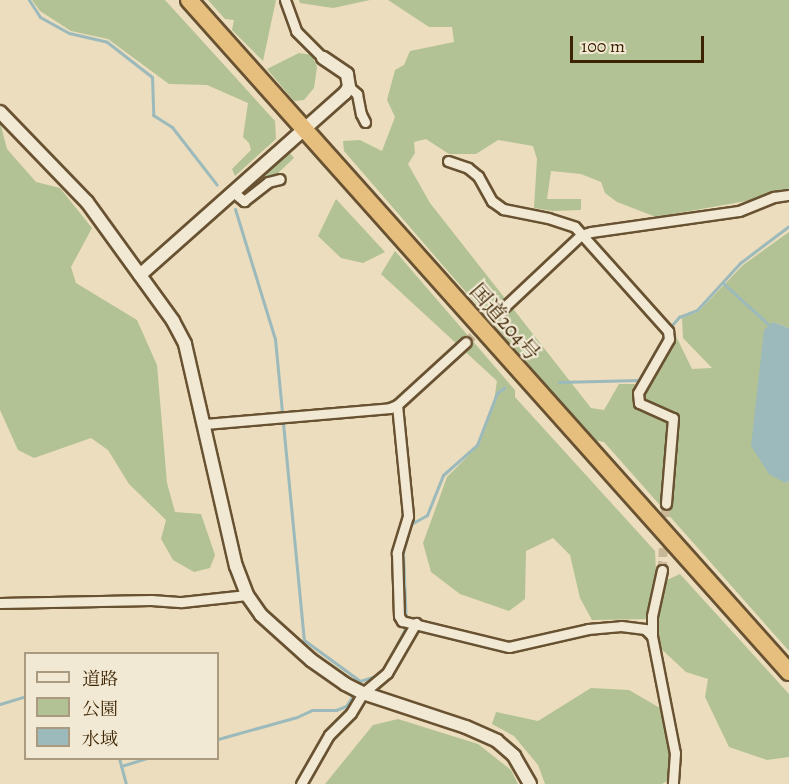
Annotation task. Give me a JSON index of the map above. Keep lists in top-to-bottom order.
{
  "streets": {
    "highway": ["国道204号"]
  },
  "legend": ["道路", "公園", "水域"],
  "scale_bar": "100 m"
}
